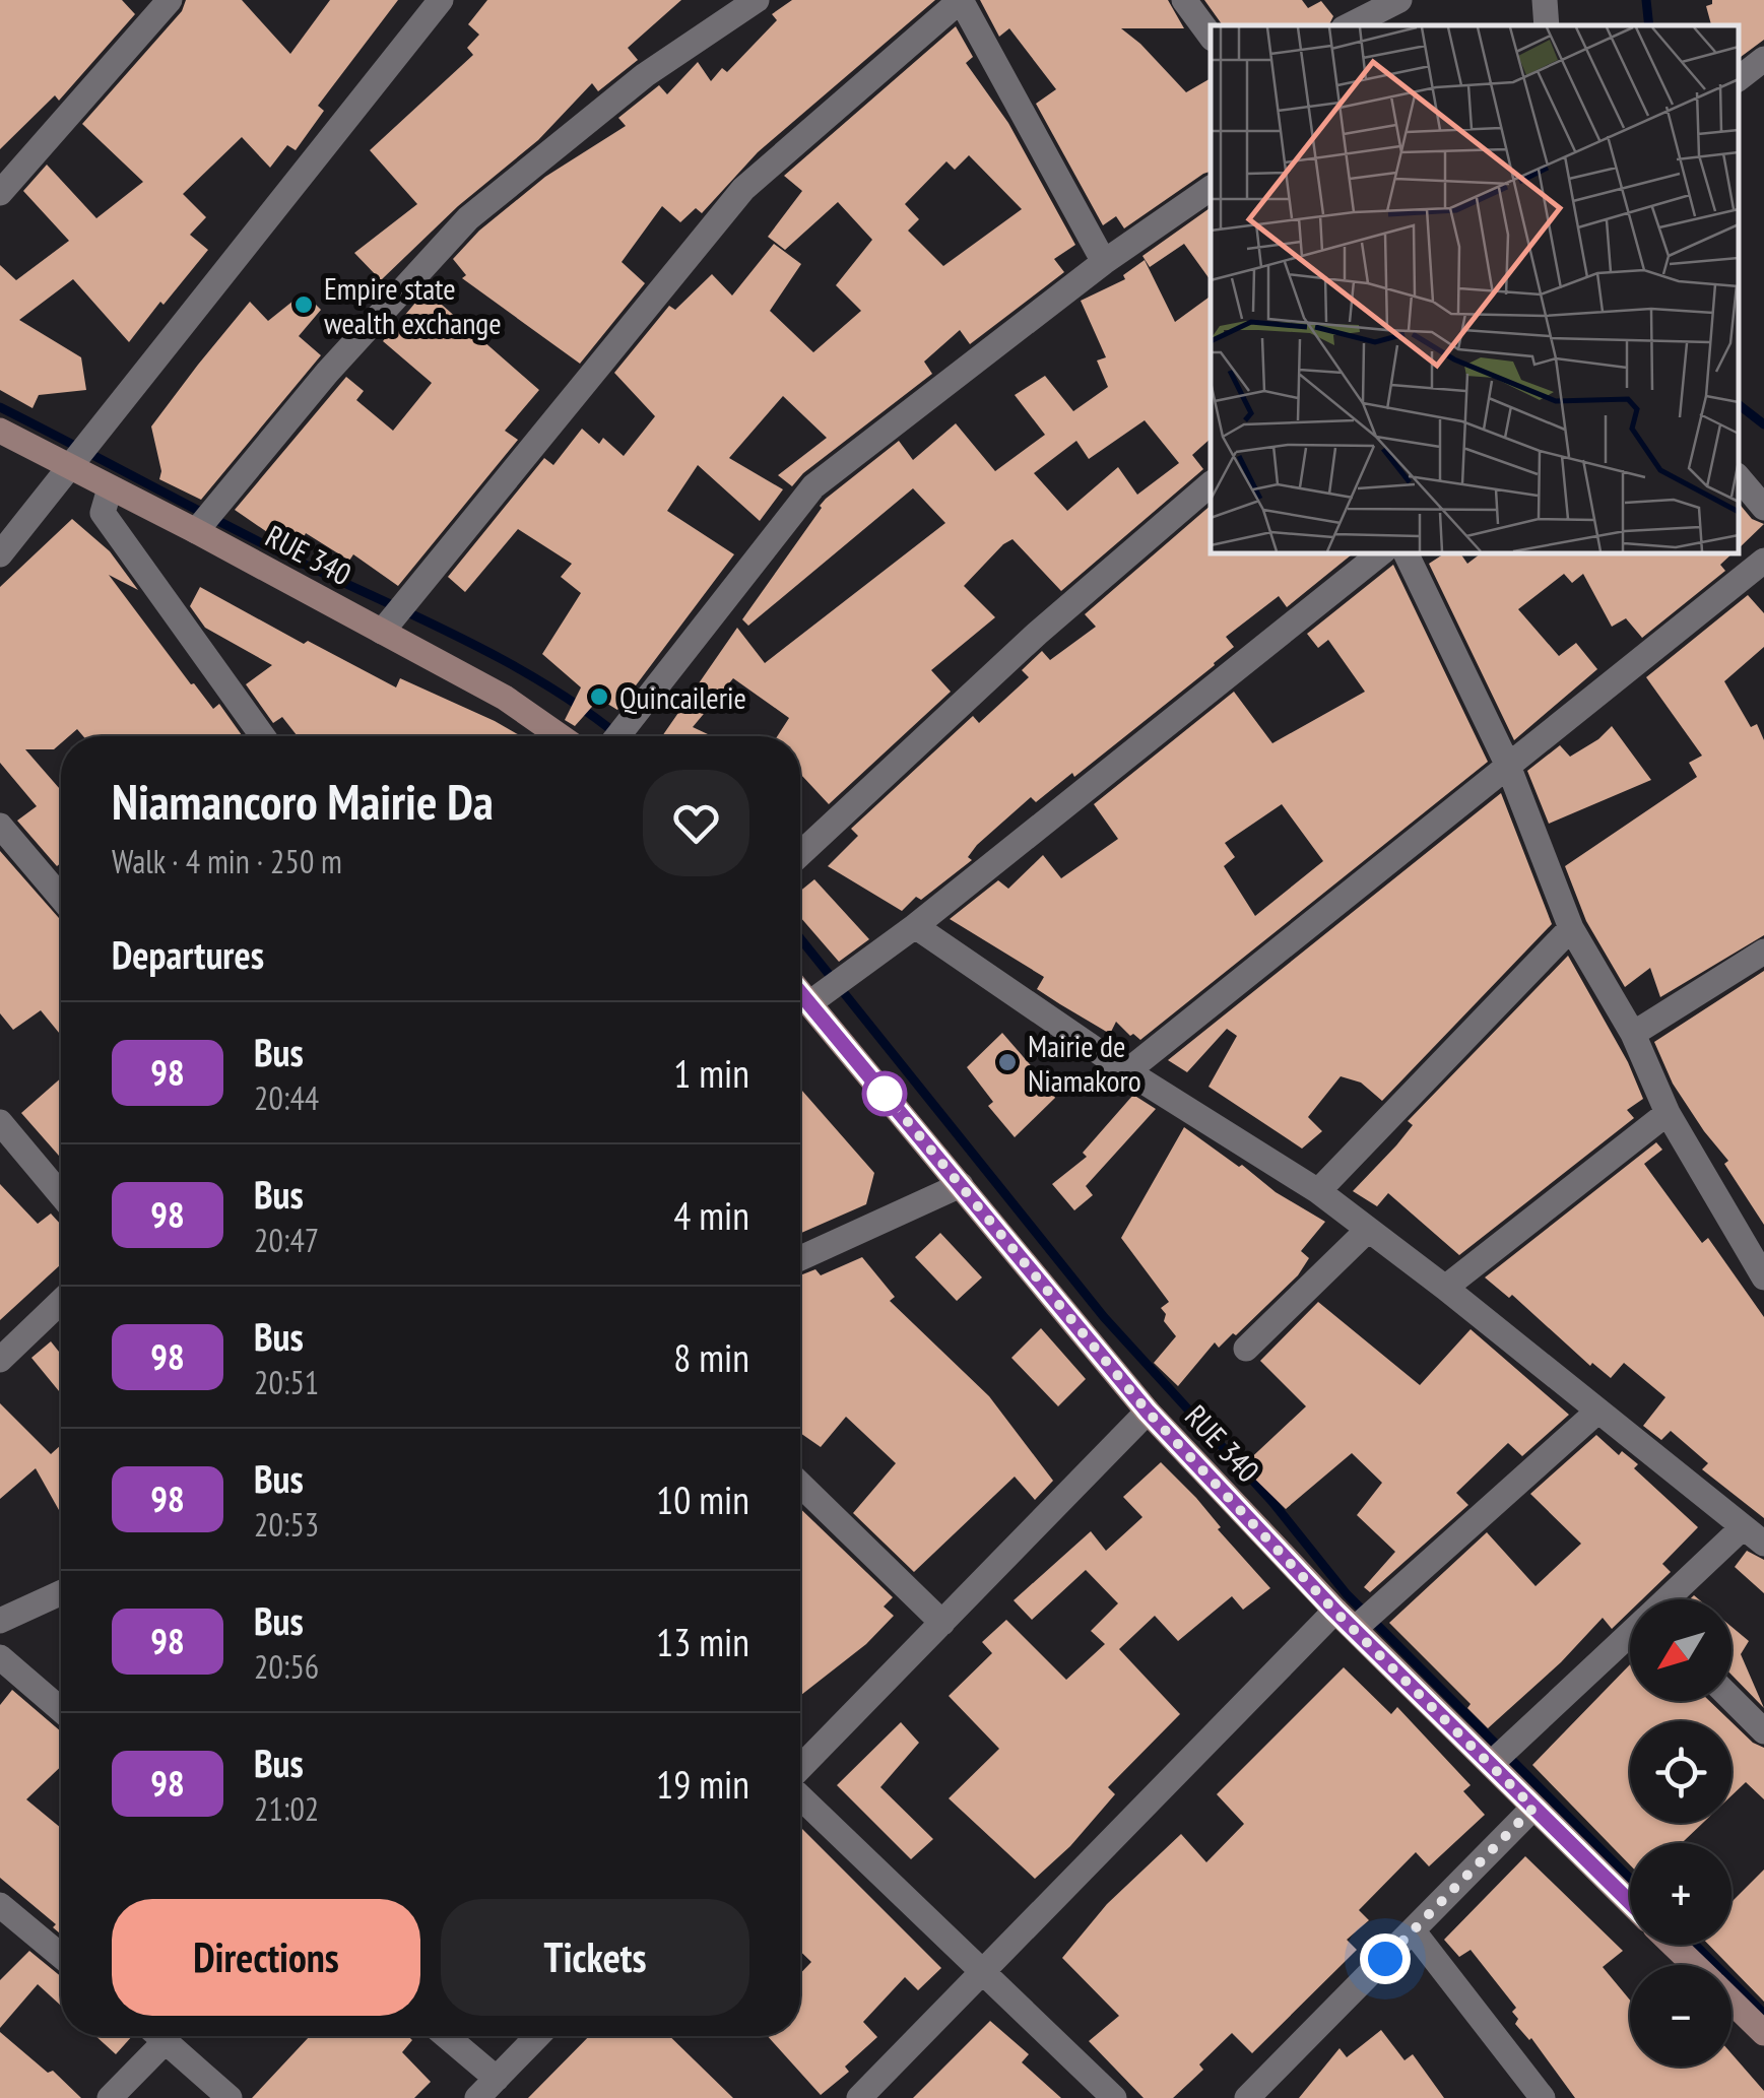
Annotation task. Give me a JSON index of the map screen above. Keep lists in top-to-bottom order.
{
  "streets": {
    "street": ["RUE 340"]
  },
  "places": ["Empire state wealth exchange", "Quincailerie", "Mairie de Niamakoro"],
  "lines": ["bus line 98"],
  "north": "bottom left",
  "page": {
    "heading": [
      ["Niamancoro Mairie Da", "Walk · 4 min · 250 m"],
      "Departures"
    ],
    "list": [
      {
        "mark": "98",
        "name": "Bus",
        "note": "20:44",
        "value": "1 min"
      },
      {
        "mark": "98",
        "name": "Bus",
        "note": "20:47",
        "value": "4 min"
      },
      {
        "mark": "98",
        "name": "Bus",
        "note": "20:51",
        "value": "8 min"
      },
      {
        "mark": "98",
        "name": "Bus",
        "note": "20:53",
        "value": "10 min"
      },
      {
        "mark": "98",
        "name": "Bus",
        "note": "20:56",
        "value": "13 min"
      },
      {
        "mark": "98",
        "name": "Bus",
        "note": "21:02",
        "value": "19 min"
      }
    ],
    "map_buttons": ["+", "−"],
    "buttons": ["Directions", "Tickets"]
  }
}
